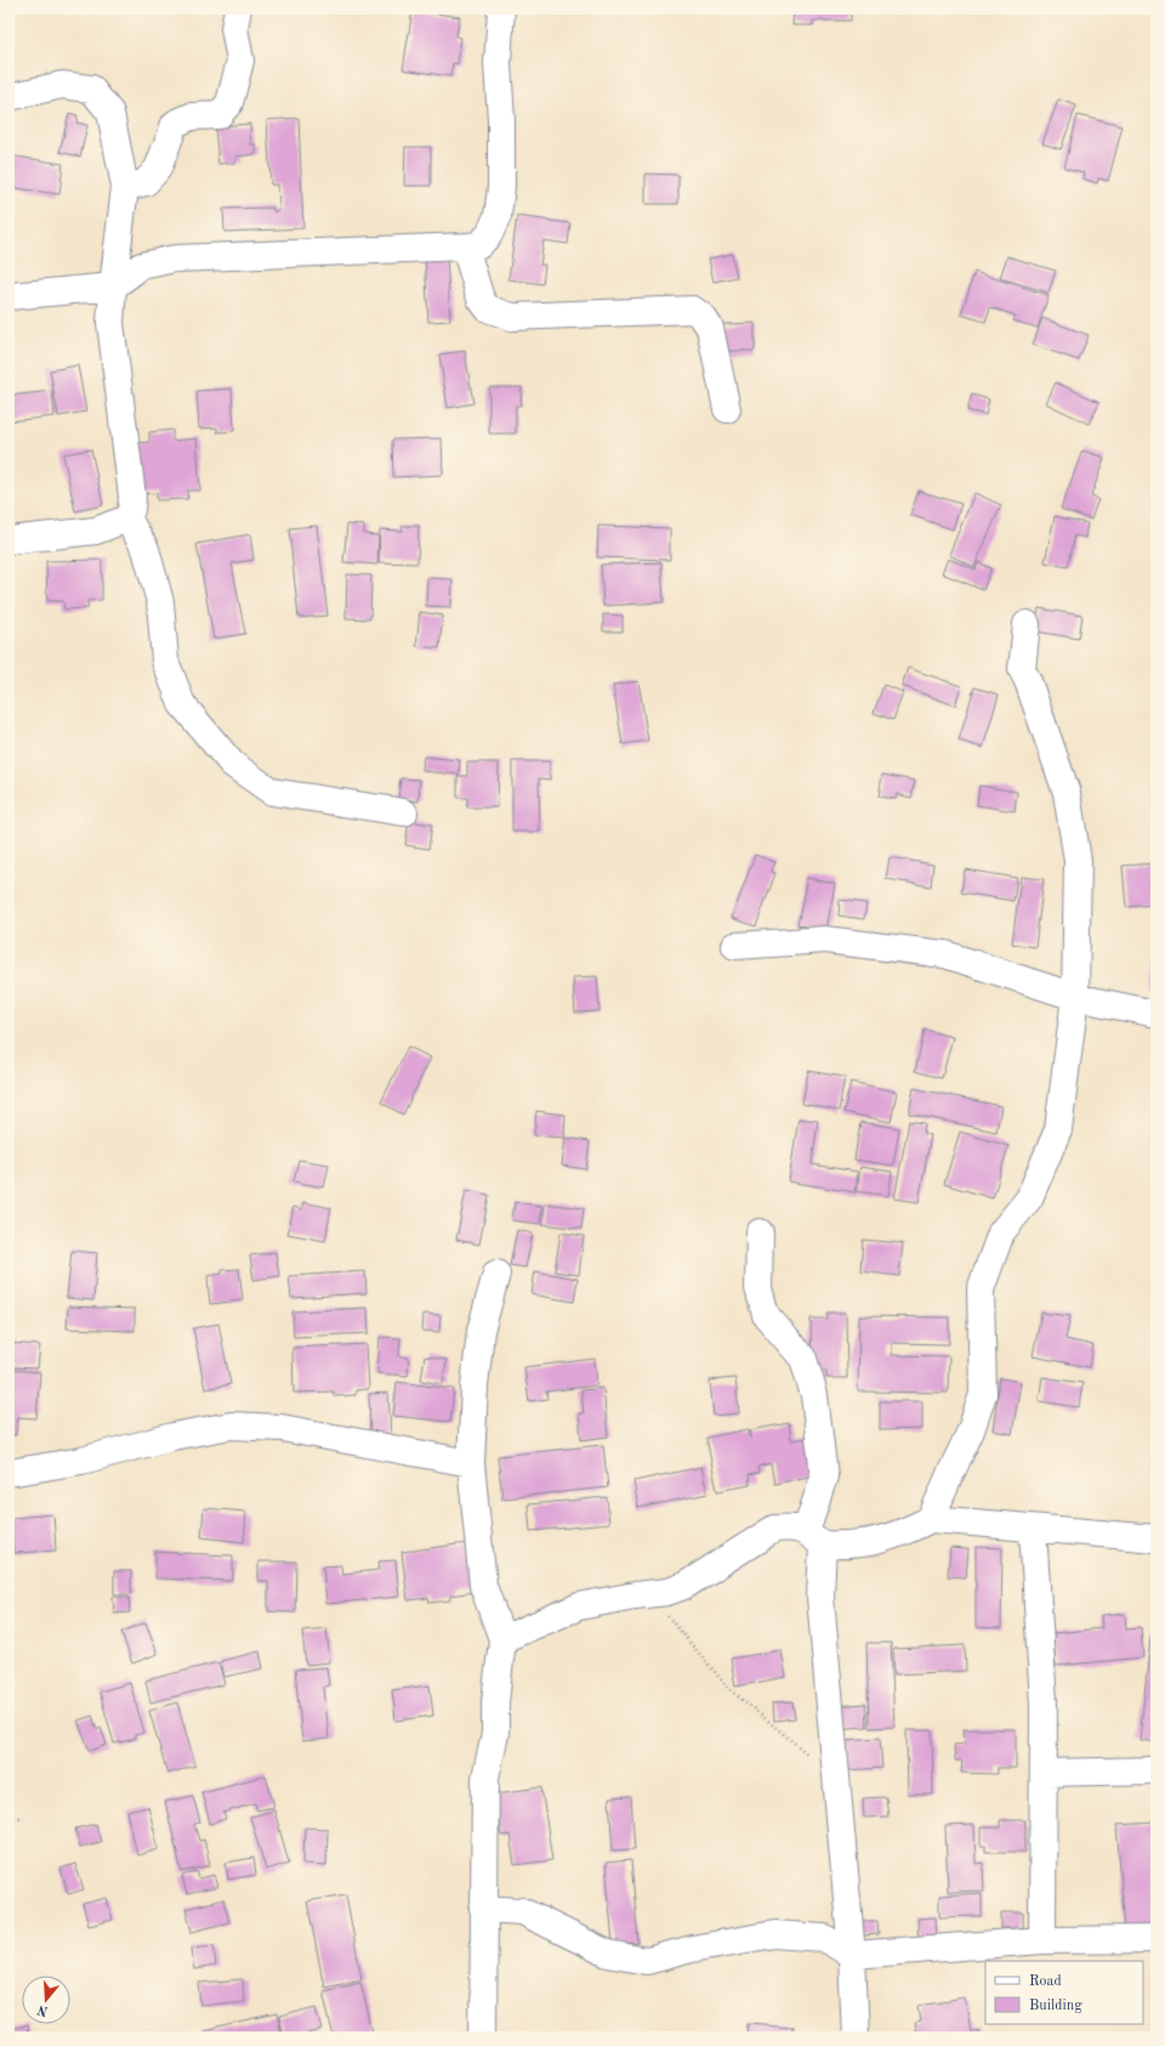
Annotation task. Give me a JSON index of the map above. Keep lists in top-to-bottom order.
{
  "legend": ["Road", "Building"],
  "north": "bottom"
}
